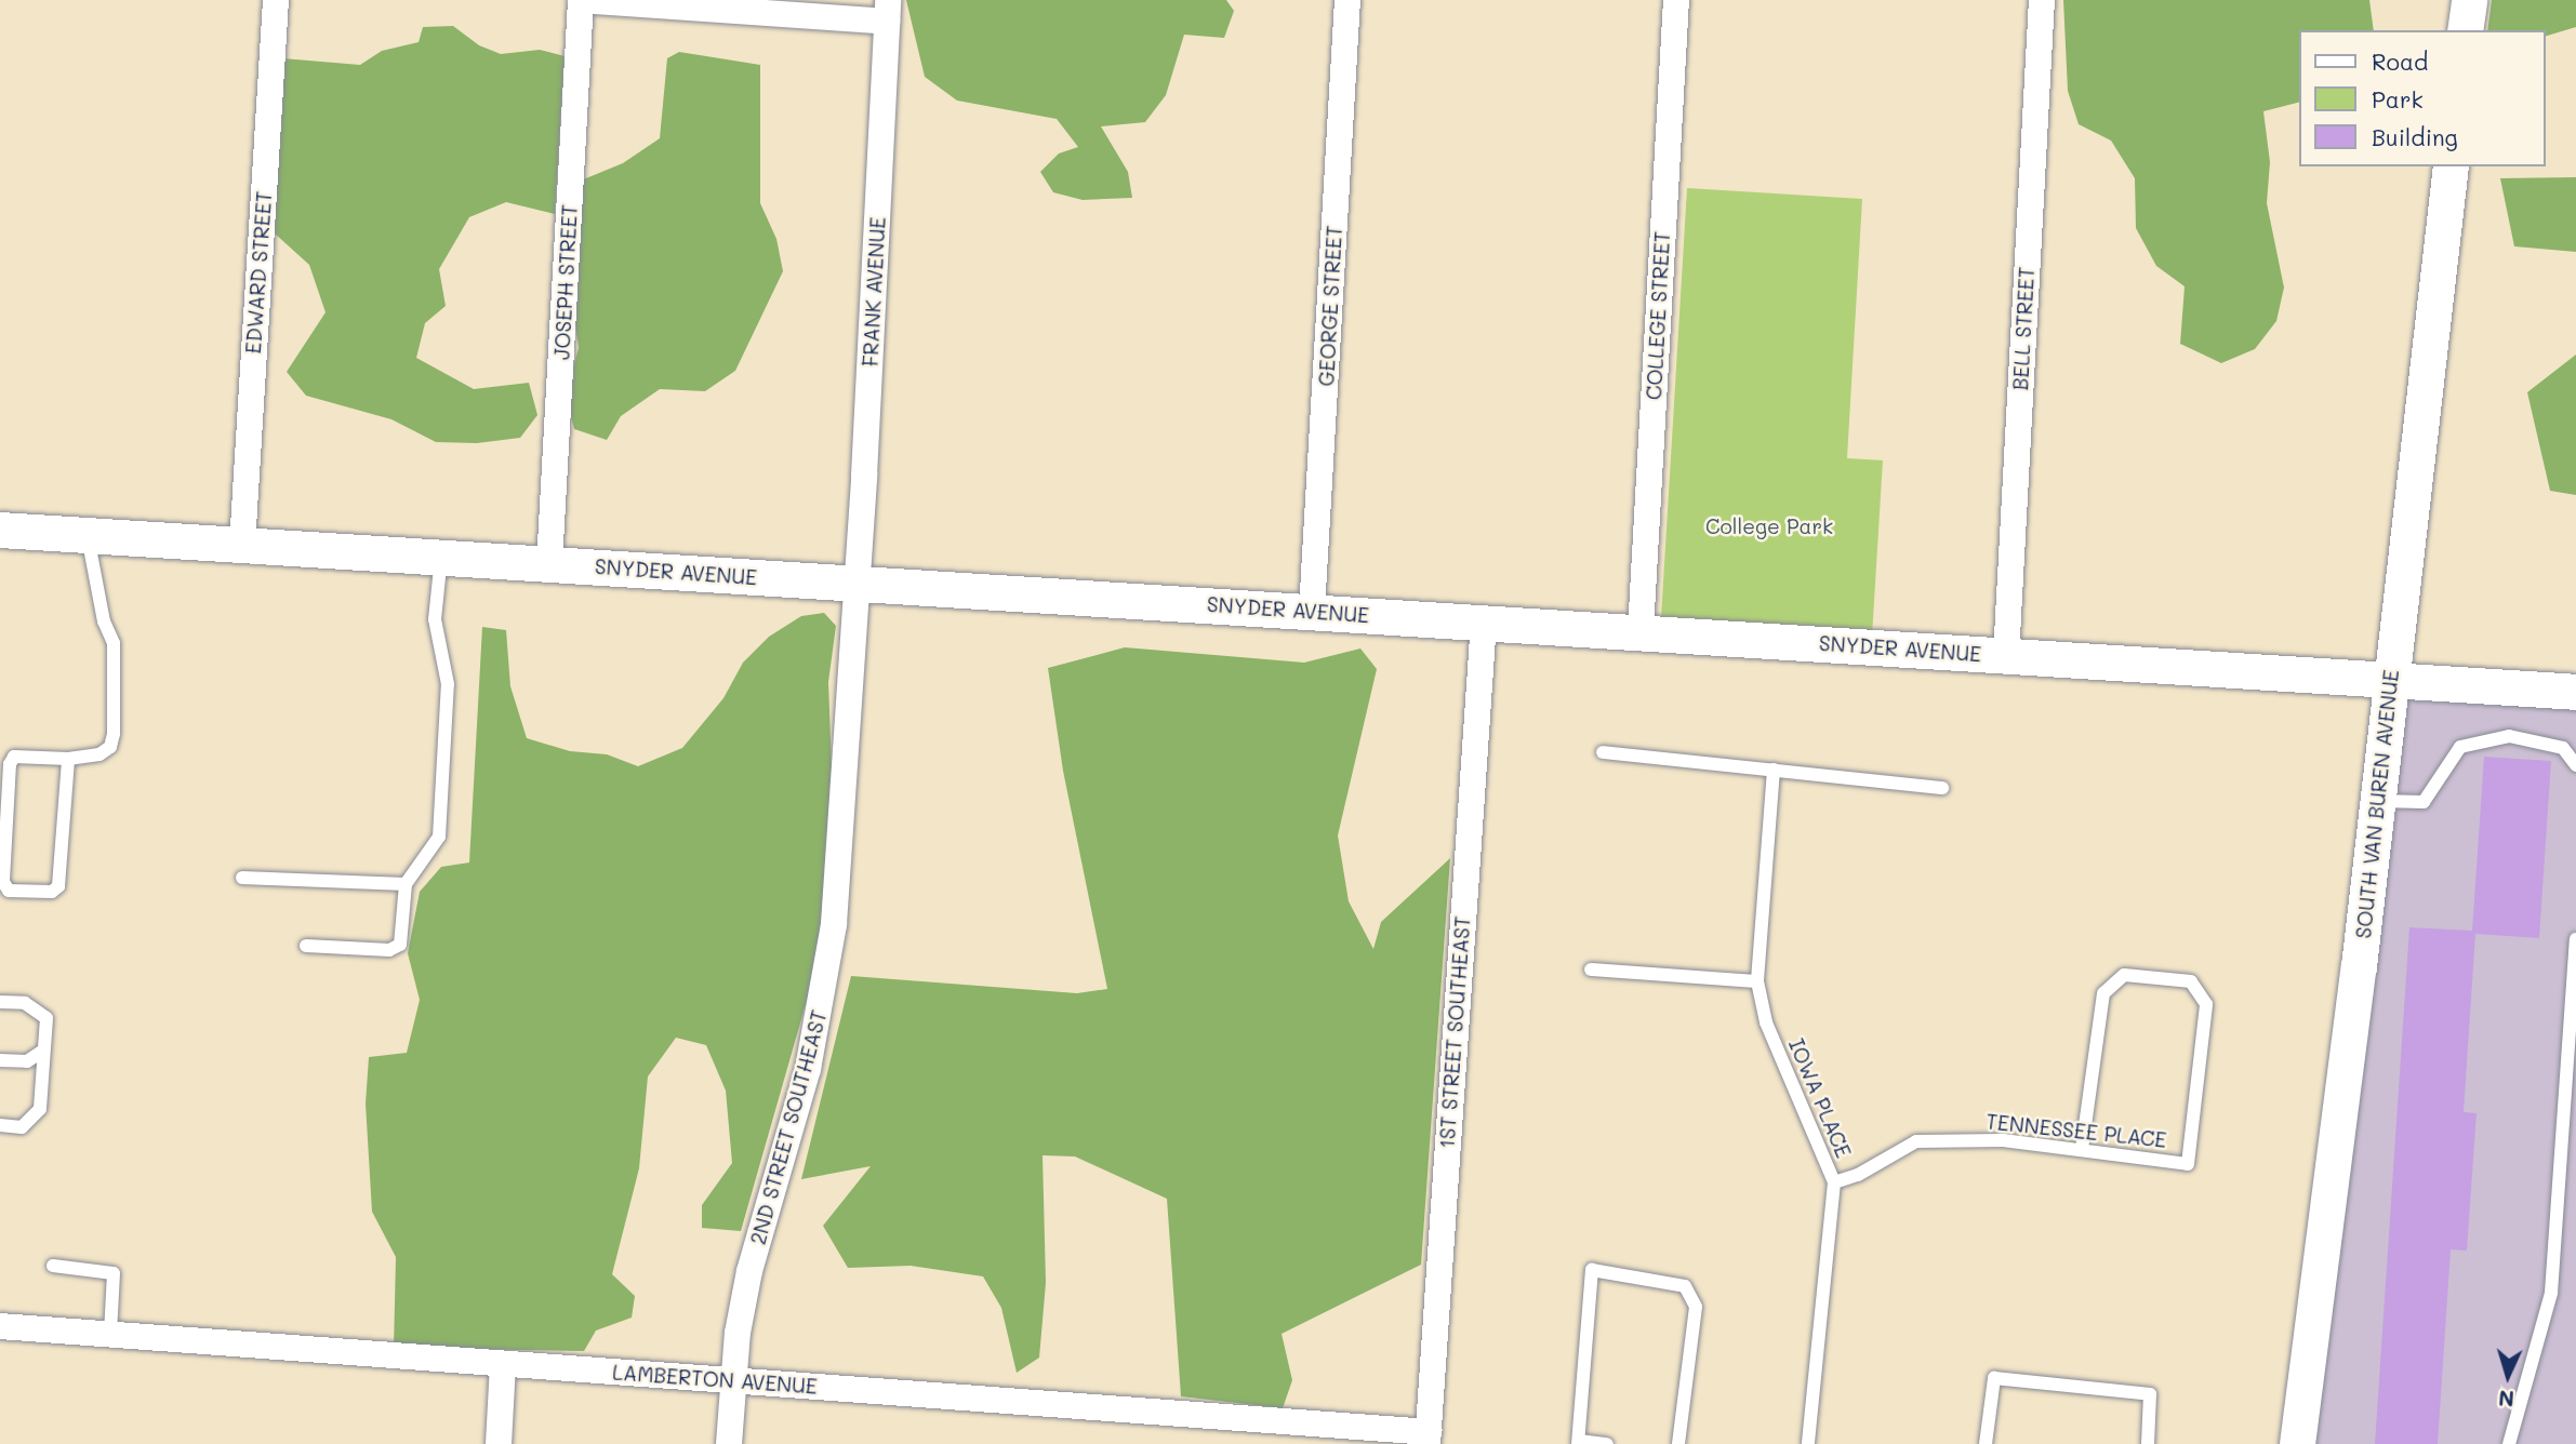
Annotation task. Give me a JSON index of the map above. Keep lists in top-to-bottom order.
{
  "streets": {
    "main road": ["SNYDER AVENUE", "SOUTH VAN BUREN AVENUE"],
    "street": [
      "EDWARD STREET",
      "JOSEPH STREET",
      "FRANK AVENUE",
      "GEORGE STREET",
      "COLLEGE STREET",
      "BELL STREET",
      "1ST STREET SOUTHEAST",
      "2ND STREET SOUTHEAST",
      "LAMBERTON AVENUE"
    ],
    "lane": ["IOWA PLACE", "TENNESSEE PLACE"]
  },
  "crossings": [
    ["EDWARD STREET", "SNYDER AVENUE"],
    ["JOSEPH STREET", "SNYDER AVENUE"],
    ["FRANK AVENUE", "SNYDER AVENUE"],
    ["FRANK AVENUE", "2ND STREET SOUTHEAST"],
    ["GEORGE STREET", "SNYDER AVENUE"],
    ["COLLEGE STREET", "SNYDER AVENUE"],
    ["BELL STREET", "SNYDER AVENUE"],
    ["SNYDER AVENUE", "SOUTH VAN BUREN AVENUE"],
    ["SNYDER AVENUE", "1ST STREET SOUTHEAST"],
    ["SNYDER AVENUE", "2ND STREET SOUTHEAST"],
    ["1ST STREET SOUTHEAST", "LAMBERTON AVENUE"],
    ["IOWA PLACE", "TENNESSEE PLACE"],
    ["2ND STREET SOUTHEAST", "LAMBERTON AVENUE"]
  ],
  "parks": ["College Park"],
  "legend": ["Road", "Park", "Building"],
  "north": "bottom"
}
